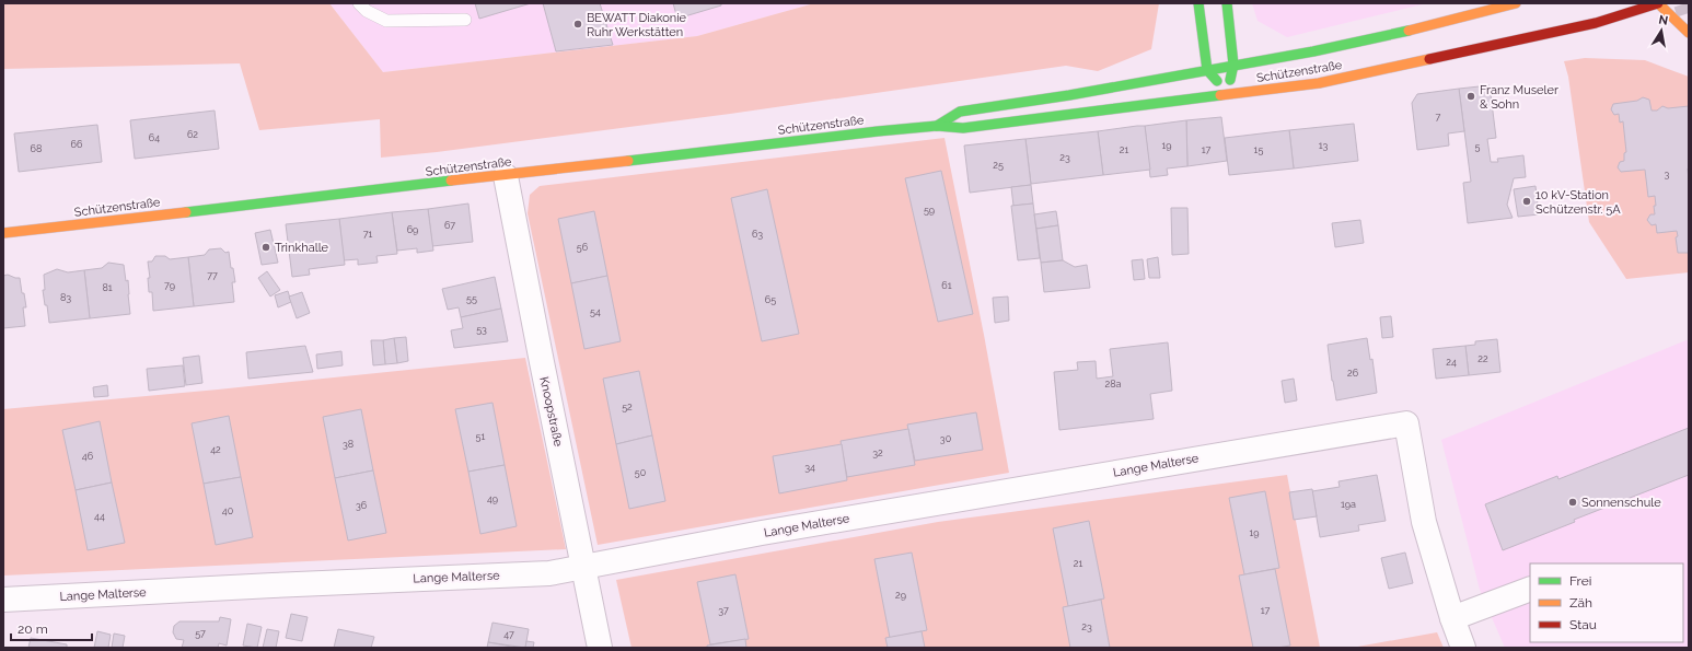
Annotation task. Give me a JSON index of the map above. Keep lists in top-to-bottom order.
{
  "streets": {
    "street": ["Schützenstraße", "Knoopstraße", "Lange Malterse"]
  },
  "crossings": [
    ["Schützenstraße", "Knoopstraße"],
    ["Knoopstraße", "Lange Malterse"]
  ],
  "places": [
    "BEWATT Diakonie Ruhr Werkstätten",
    "Franz Museler & Sohn",
    "10 kV-Station Schützenstr. 5A",
    "Trinkhalle",
    "Sonnenschule"
  ],
  "house_numbers": [
    "7",
    "62",
    "64",
    "66",
    "19",
    "13",
    "5",
    "68",
    "21",
    "17",
    "15",
    "23",
    "25",
    "3",
    "59",
    "67",
    "69",
    "71",
    "63",
    "56",
    "77",
    "79",
    "61",
    "81",
    "83",
    "55",
    "65",
    "54",
    "53",
    "22",
    "24",
    "26",
    "28a",
    "52",
    "51",
    "30",
    "38",
    "42",
    "32",
    "46",
    "34",
    "50",
    "49",
    "19a",
    "36",
    "40",
    "44",
    "19",
    "21",
    "29",
    "37",
    "17",
    "23",
    "57",
    "47"
  ],
  "legend": ["Frei", "Zäh", "Stau"],
  "scale_bar": "20 m",
  "north": "top"
}
